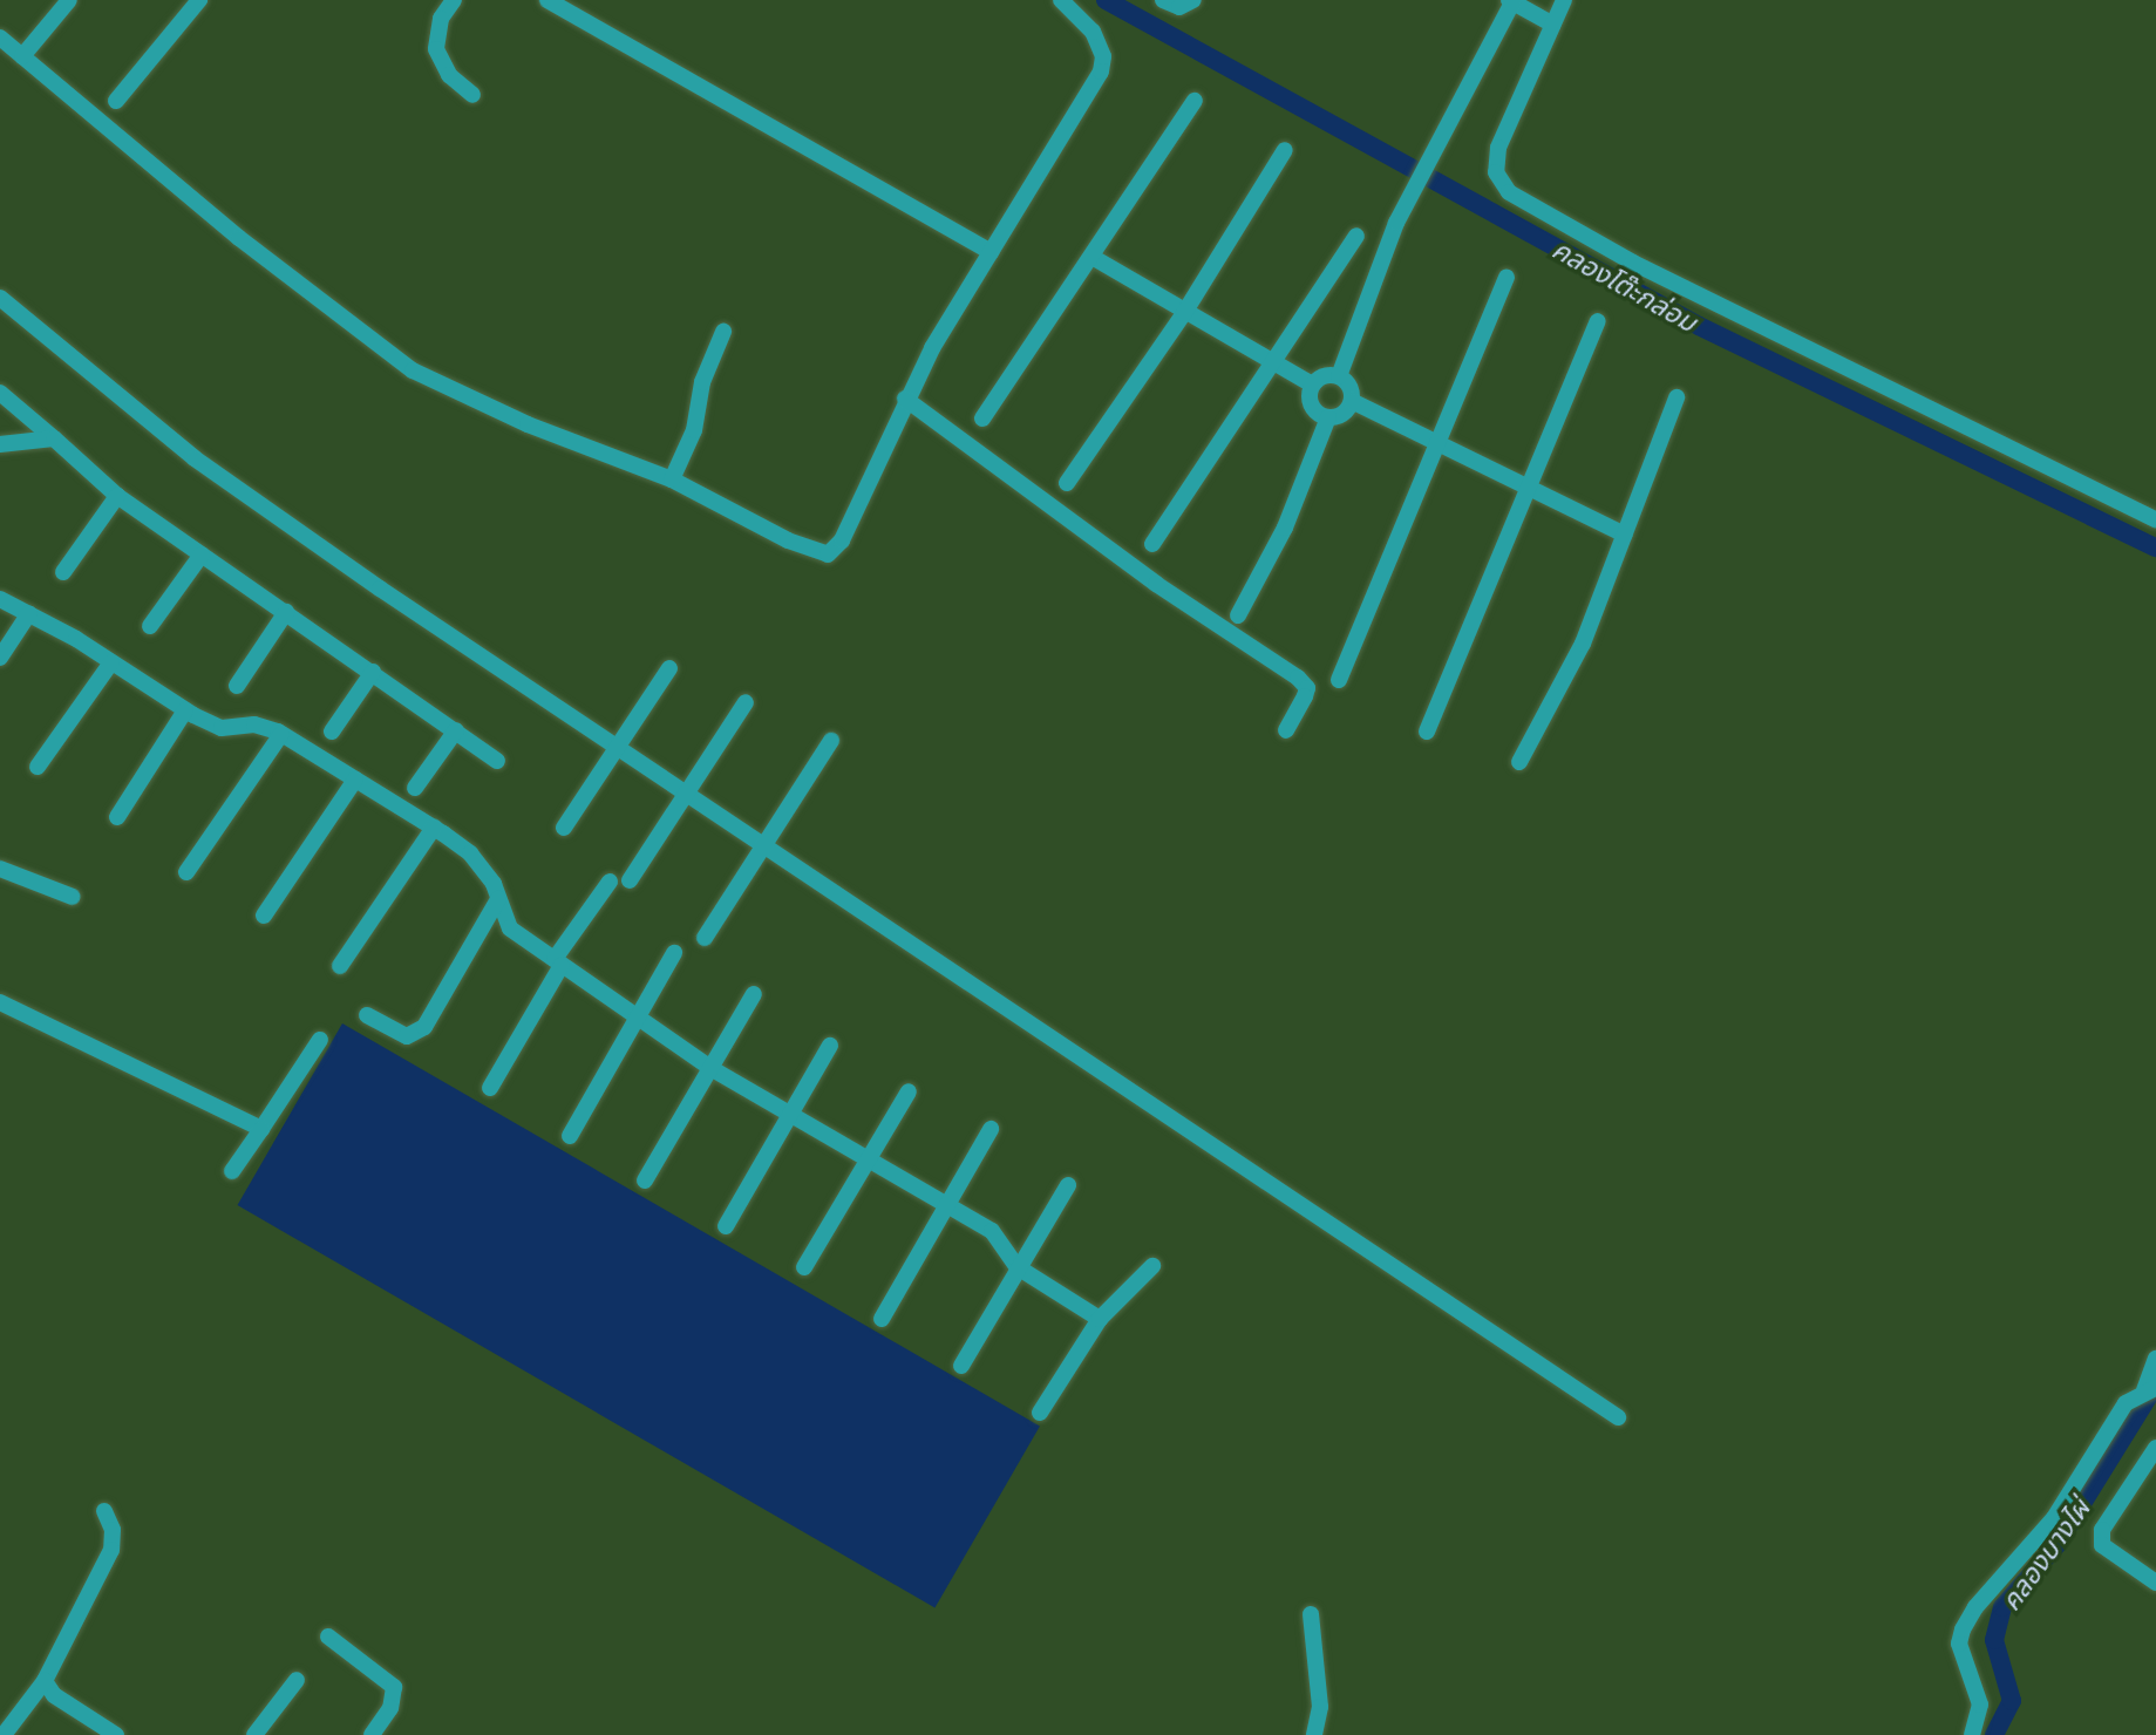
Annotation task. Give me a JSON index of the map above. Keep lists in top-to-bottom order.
{
  "water": ["คลองโต๊ะกล่อม", "คลองบางไผ่"]
}
